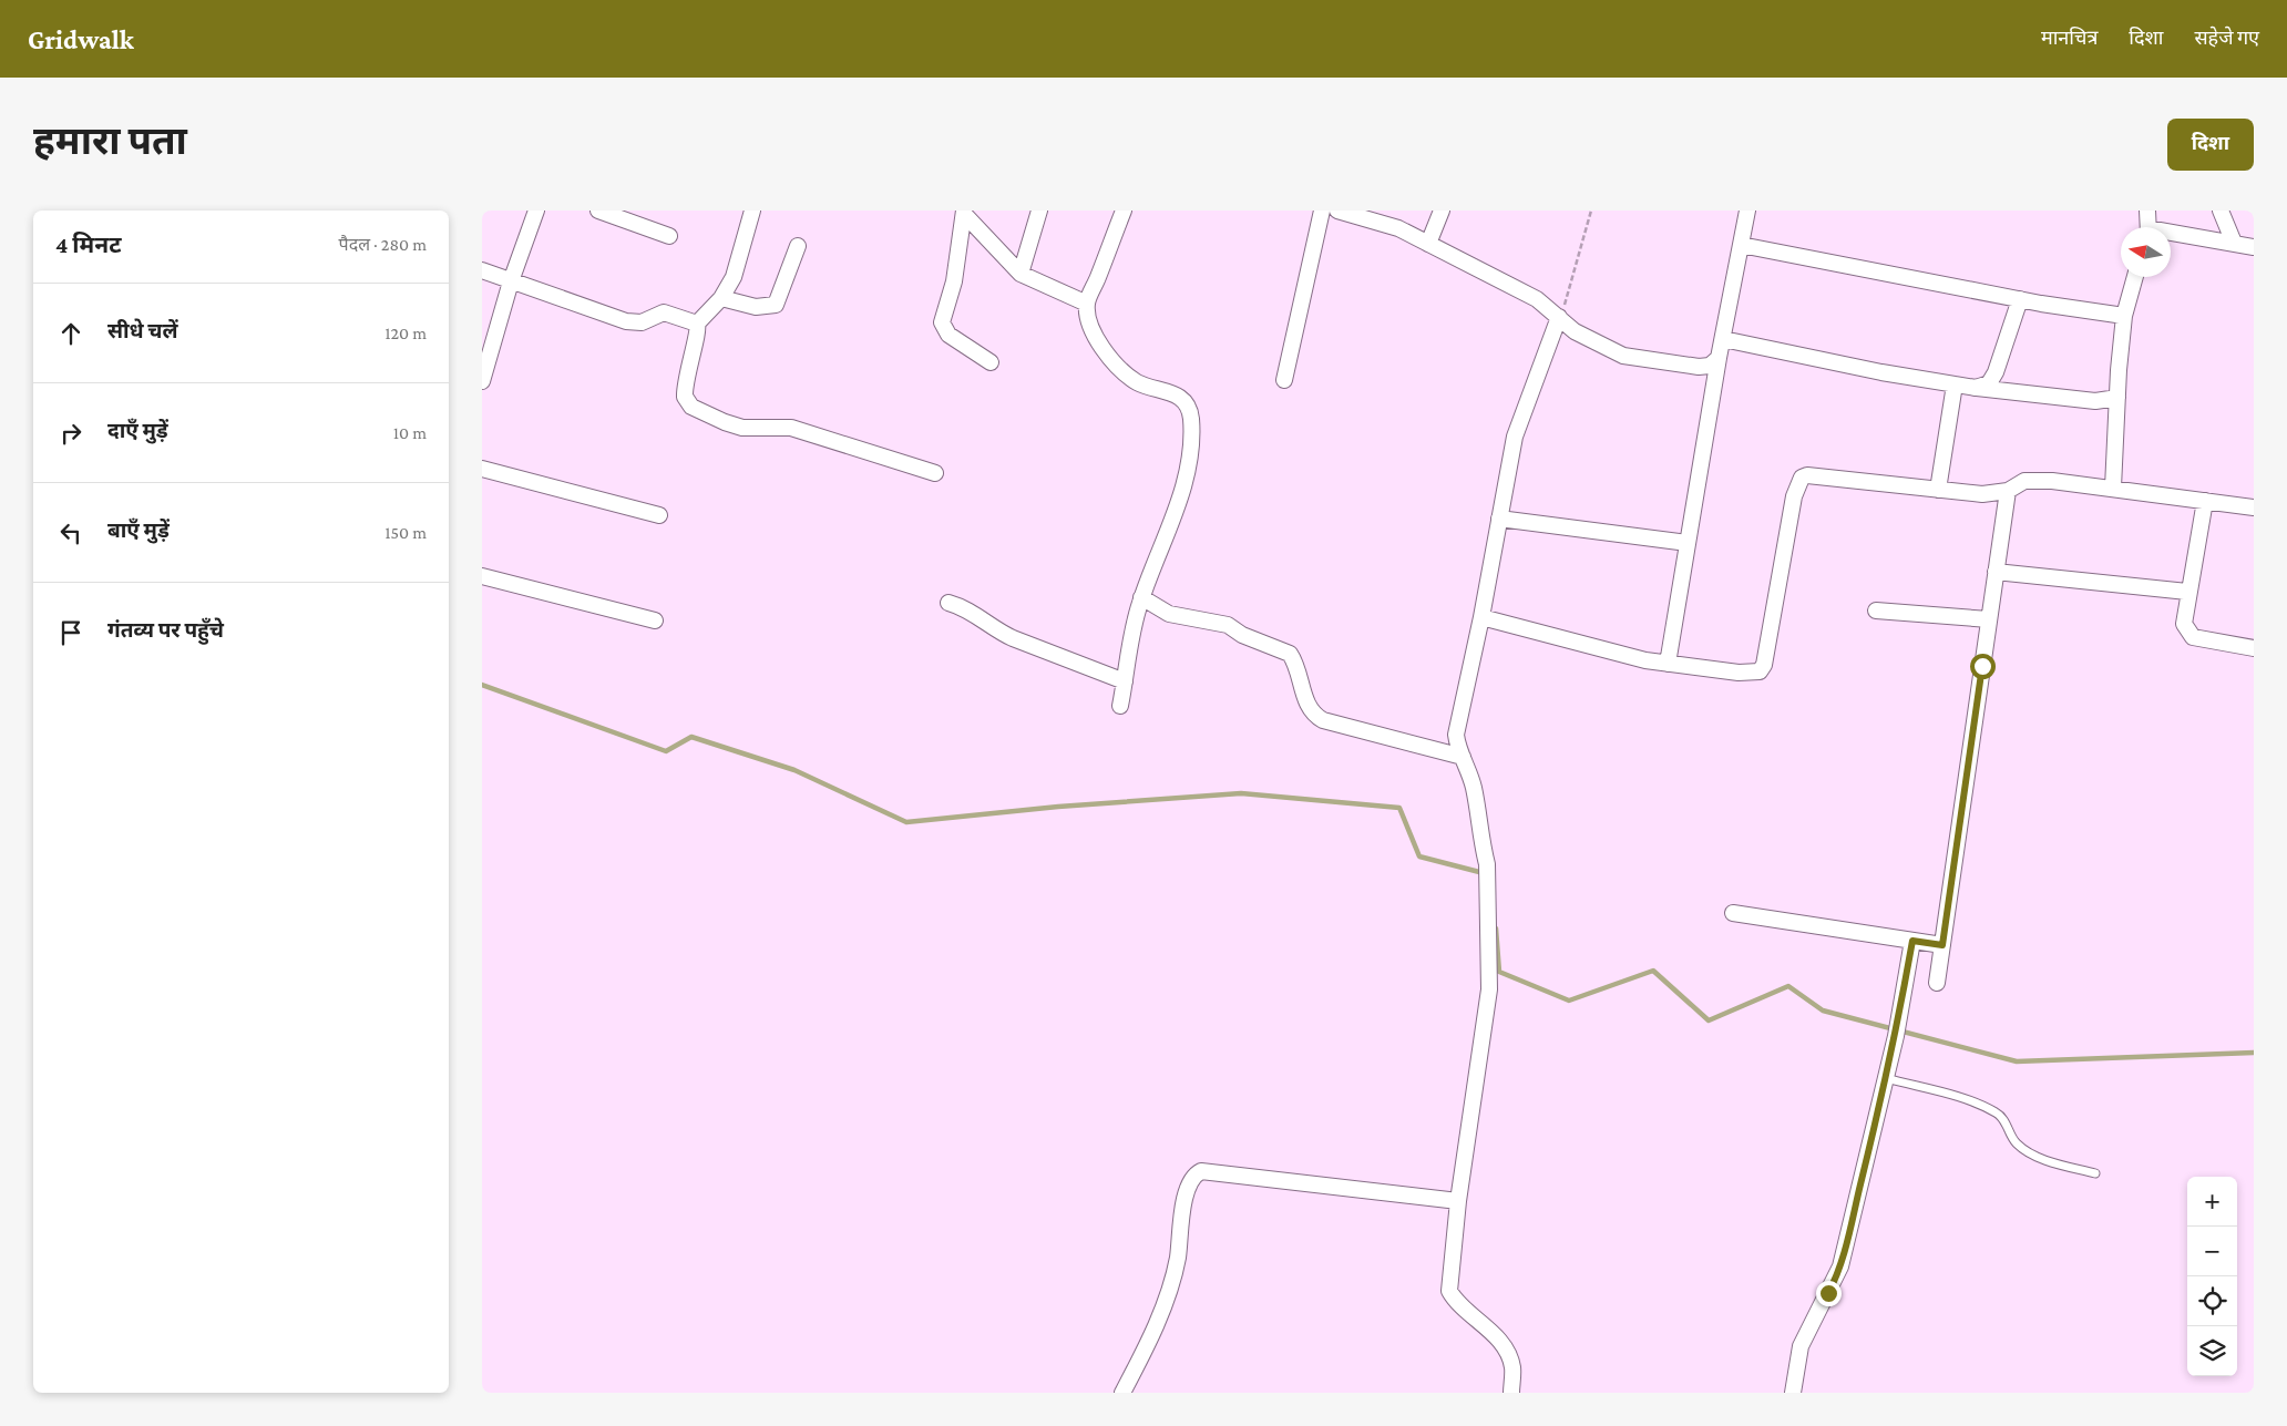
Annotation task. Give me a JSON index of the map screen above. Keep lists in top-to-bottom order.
{
  "north": "left",
  "page": {
    "header": "Gridwalk",
    "nav": ["मानचित्र", "दिशा", "सहेजे गए"],
    "buttons": "दिशा",
    "title": "हमारा पता",
    "heading": ["4 मिनट", "पैदल · 280 m"],
    "list": [
      ["सीधे चलें", "120 m"],
      ["दाएँ मुड़ें", "10 m"],
      ["बाएँ मुड़ें", "150 m"],
      "गंतव्य पर पहुँचे"
    ],
    "map_buttons": ["+", "−"]
  }
}
